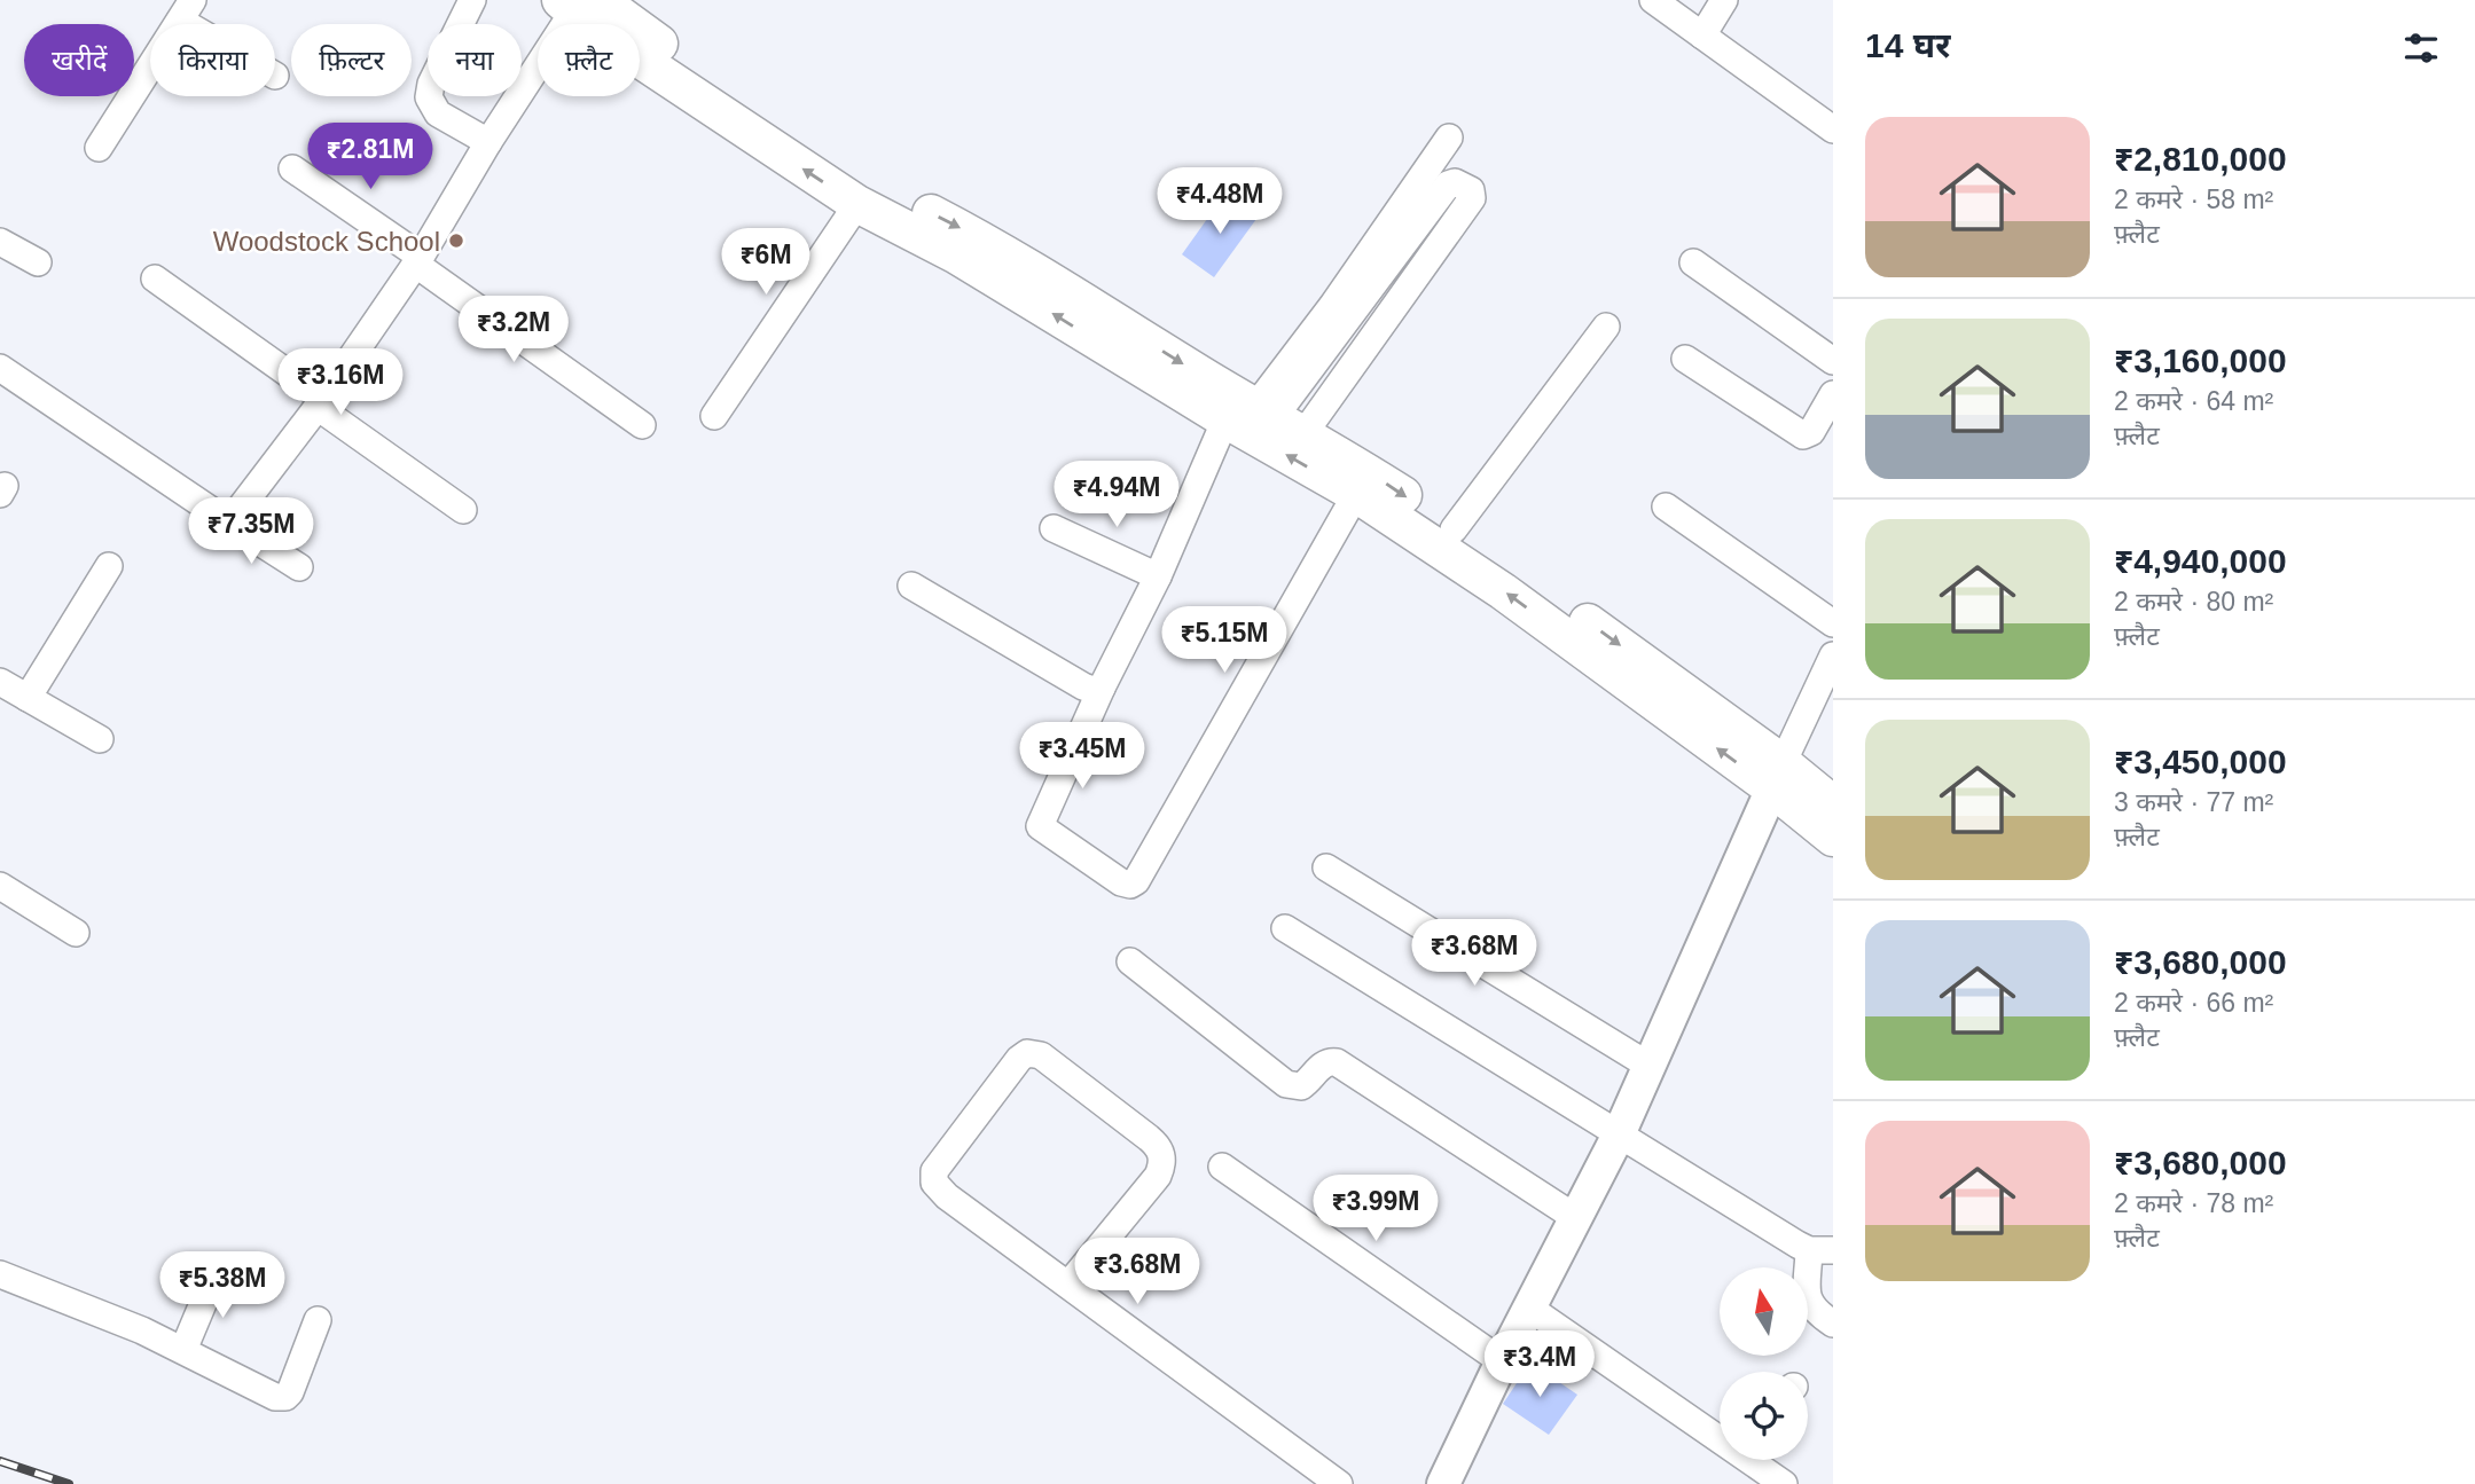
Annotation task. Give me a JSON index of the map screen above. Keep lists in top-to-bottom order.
{
  "places": ["Woodstock School"],
  "north": "top",
  "page": {
    "heading": "14 घर",
    "chip": [
      "खरीदें",
      "किराया",
      "फ़िल्टर",
      "नया",
      "फ़्लैट"
    ],
    "list": [
      {
        "name": "₹2,810,000",
        "note": "2 कमरे · 58 m² · फ़्लैट"
      },
      {
        "name": "₹3,160,000",
        "note": "2 कमरे · 64 m² · फ़्लैट"
      },
      {
        "name": "₹4,940,000",
        "note": "2 कमरे · 80 m² · फ़्लैट"
      },
      {
        "name": "₹3,450,000",
        "note": "3 कमरे · 77 m² · फ़्लैट"
      },
      {
        "name": "₹3,680,000",
        "note": "2 कमरे · 66 m² · फ़्लैट"
      },
      {
        "name": "₹3,680,000",
        "note": "2 कमरे · 78 m² · फ़्लैट"
      }
    ],
    "price": [
      "₹2.81M",
      "₹4.48M",
      "₹6M",
      "₹3.2M",
      "₹3.16M",
      "₹4.94M",
      "₹7.35M",
      "₹5.15M",
      "₹3.45M",
      "₹3.68M",
      "₹3.99M",
      "₹3.68M",
      "₹5.38M",
      "₹3.4M"
    ]
  }
}
